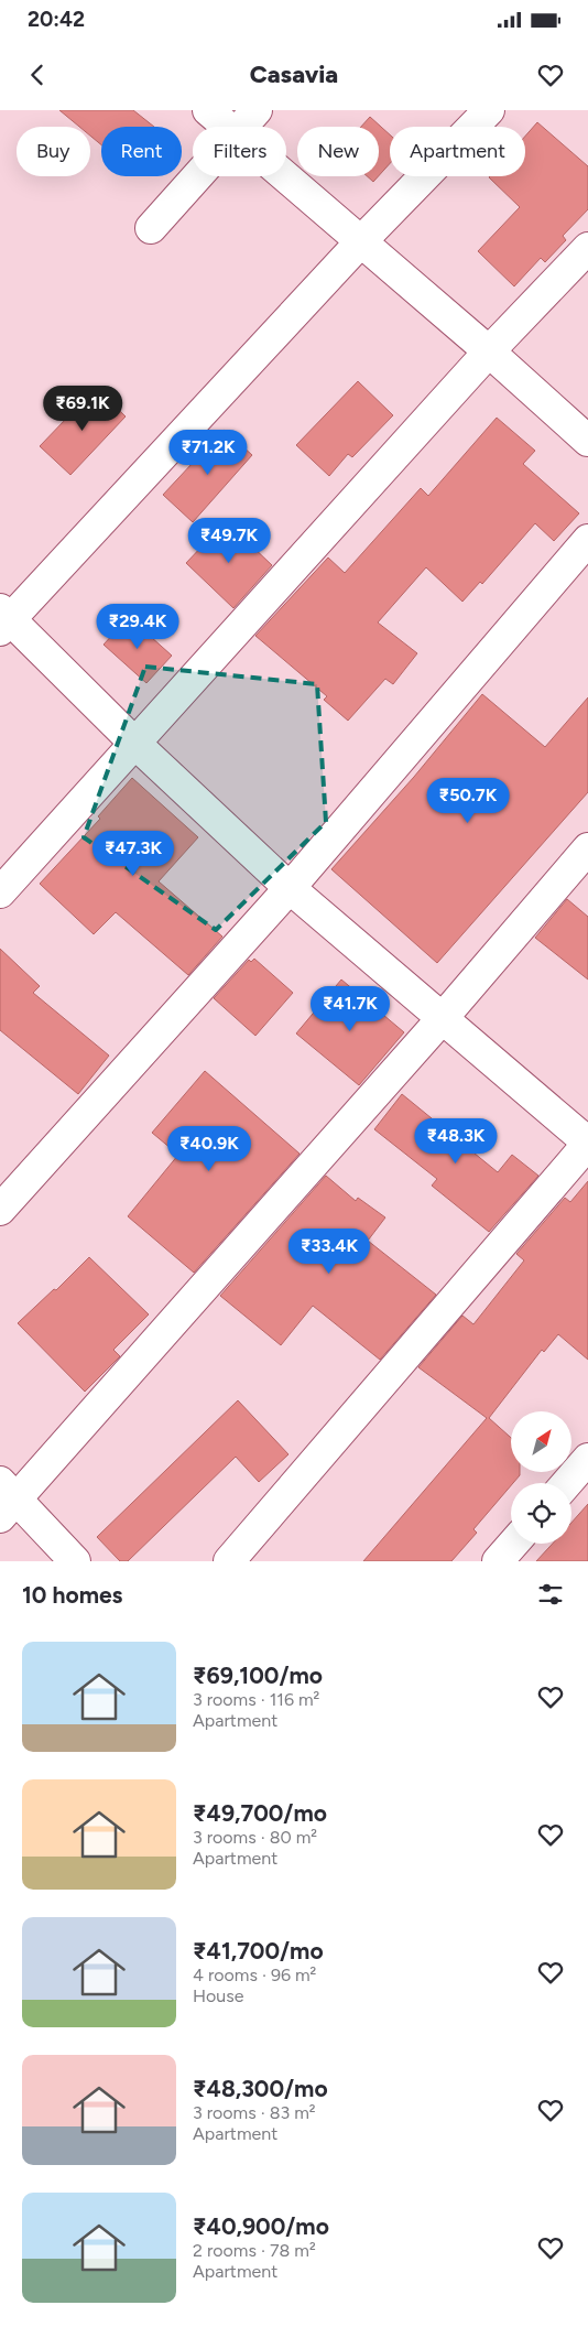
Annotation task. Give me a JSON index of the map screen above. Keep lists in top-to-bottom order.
{
  "north": "top right",
  "page": {
    "status": "20:42",
    "header": "Casavia",
    "chip": [
      "Buy",
      "Rent",
      "Filters",
      "New",
      "Apartment"
    ],
    "price": [
      "₹69.1K",
      "₹71.2K",
      "₹49.7K",
      "₹29.4K",
      "₹50.7K",
      "₹47.3K",
      "₹41.7K",
      "₹48.3K",
      "₹40.9K",
      "₹33.4K"
    ],
    "heading": "10 homes",
    "list": [
      {
        "name": "₹69,100/mo",
        "note": "3 rooms · 116 m² · Apartment"
      },
      {
        "name": "₹49,700/mo",
        "note": "3 rooms · 80 m² · Apartment"
      },
      {
        "name": "₹41,700/mo",
        "note": "4 rooms · 96 m² · House"
      },
      {
        "name": "₹48,300/mo",
        "note": "3 rooms · 83 m² · Apartment"
      },
      {
        "name": "₹40,900/mo",
        "note": "2 rooms · 78 m² · Apartment"
      }
    ]
  }
}
